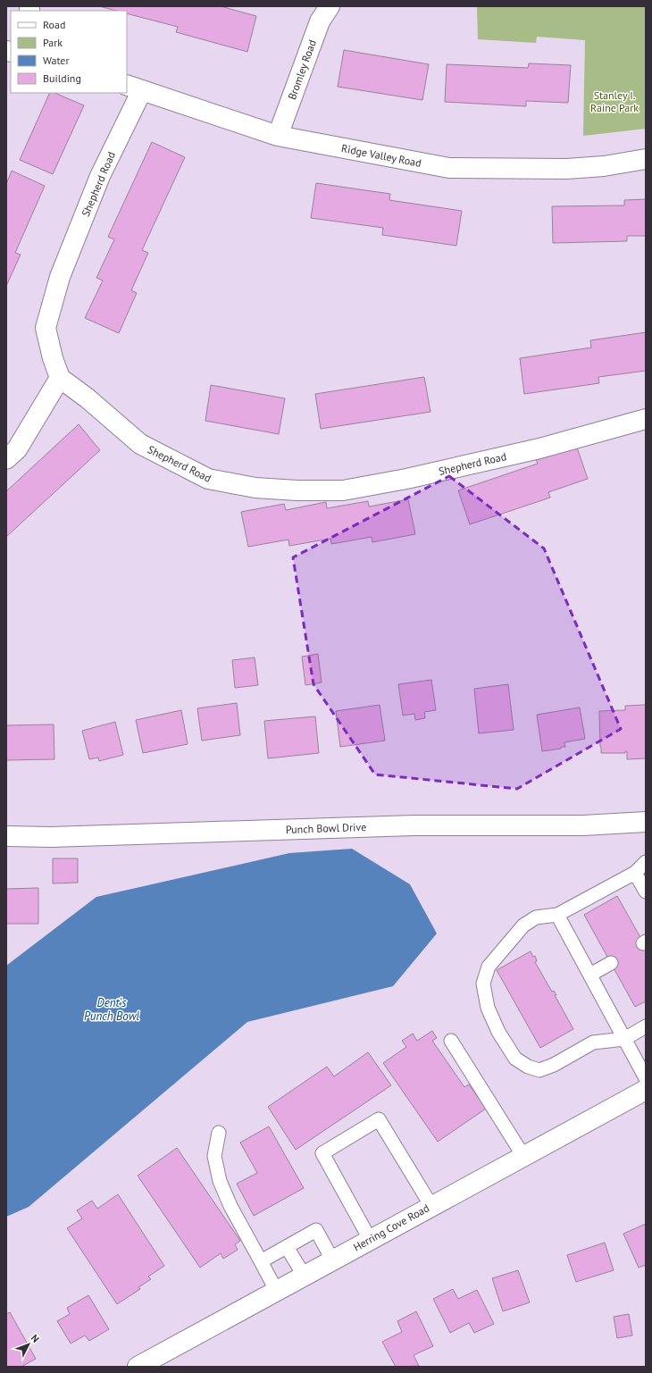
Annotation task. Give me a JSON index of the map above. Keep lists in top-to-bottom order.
{
  "streets": {
    "street": [
      "Bromley Road",
      "Ridge Valley Road",
      "Shepherd Road",
      "Punch Bowl Drive",
      "Herring Cove Road"
    ]
  },
  "crossings": [
    ["Bromley Road", "Ridge Valley Road"],
    ["Ridge Valley Road", "Shepherd Road"]
  ],
  "water": ["Dent's Punch Bowl"],
  "parks": ["Stanley I. Raine Park"],
  "legend": [
    "Road",
    "Park",
    "Water",
    "Building"
  ],
  "north": "top right"
}
